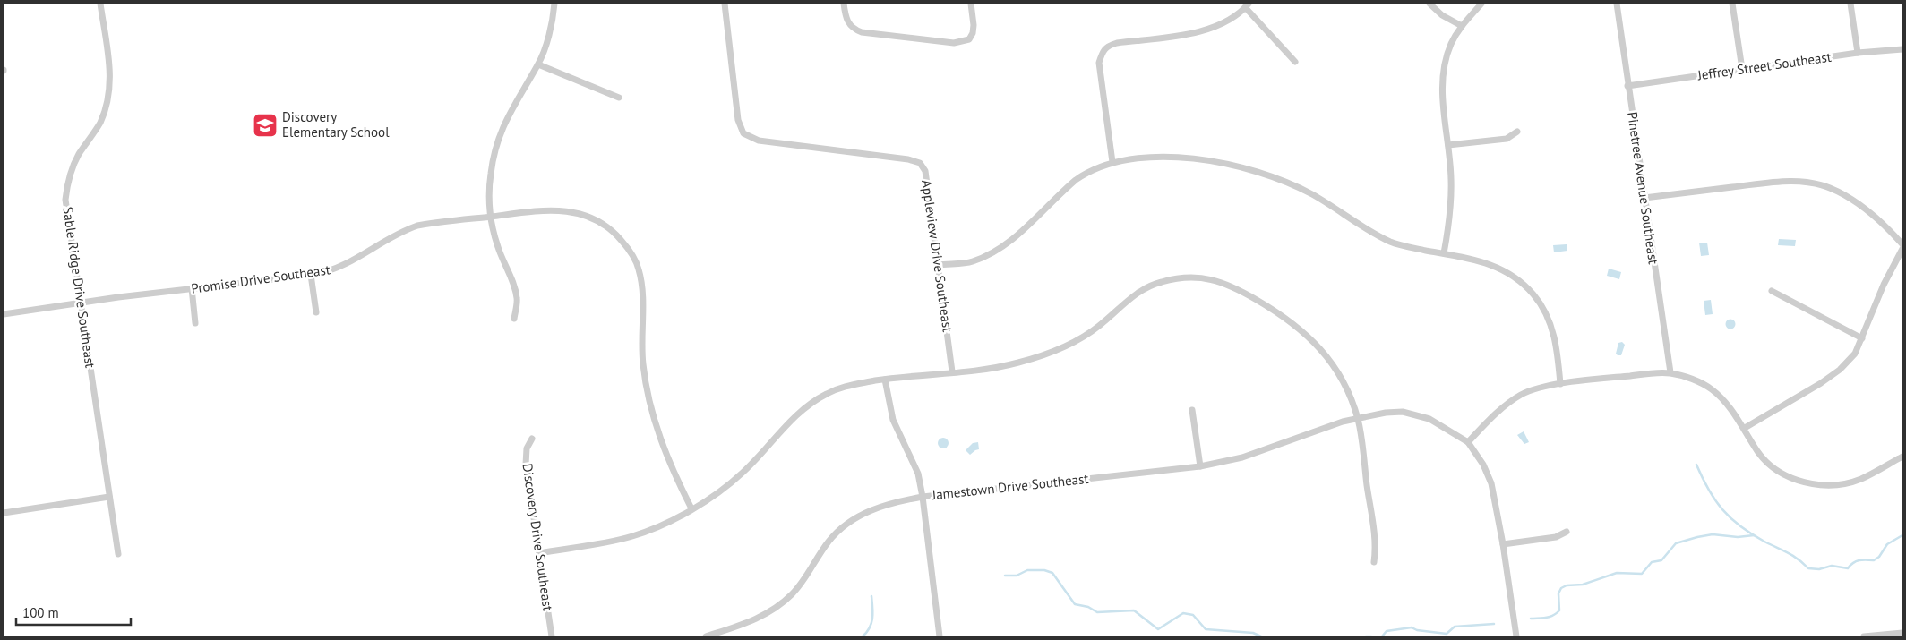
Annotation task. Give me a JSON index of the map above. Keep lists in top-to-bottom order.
{
  "streets": {
    "street": [
      "Jeffrey Street Southeast",
      "Pinetree Avenue Southeast",
      "Appleview Drive Southeast",
      "Promise Drive Southeast",
      "Sable Ridge Drive Southeast",
      "Jamestown Drive Southeast",
      "Discovery Drive Southeast"
    ]
  },
  "crossings": [
    ["Jeffrey Street Southeast", "Pinetree Avenue Southeast"],
    ["Promise Drive Southeast", "Sable Ridge Drive Southeast"]
  ],
  "places": {
    "school or university": ["Discovery Elementary School"]
  },
  "scale_bar": "100 m"
}
